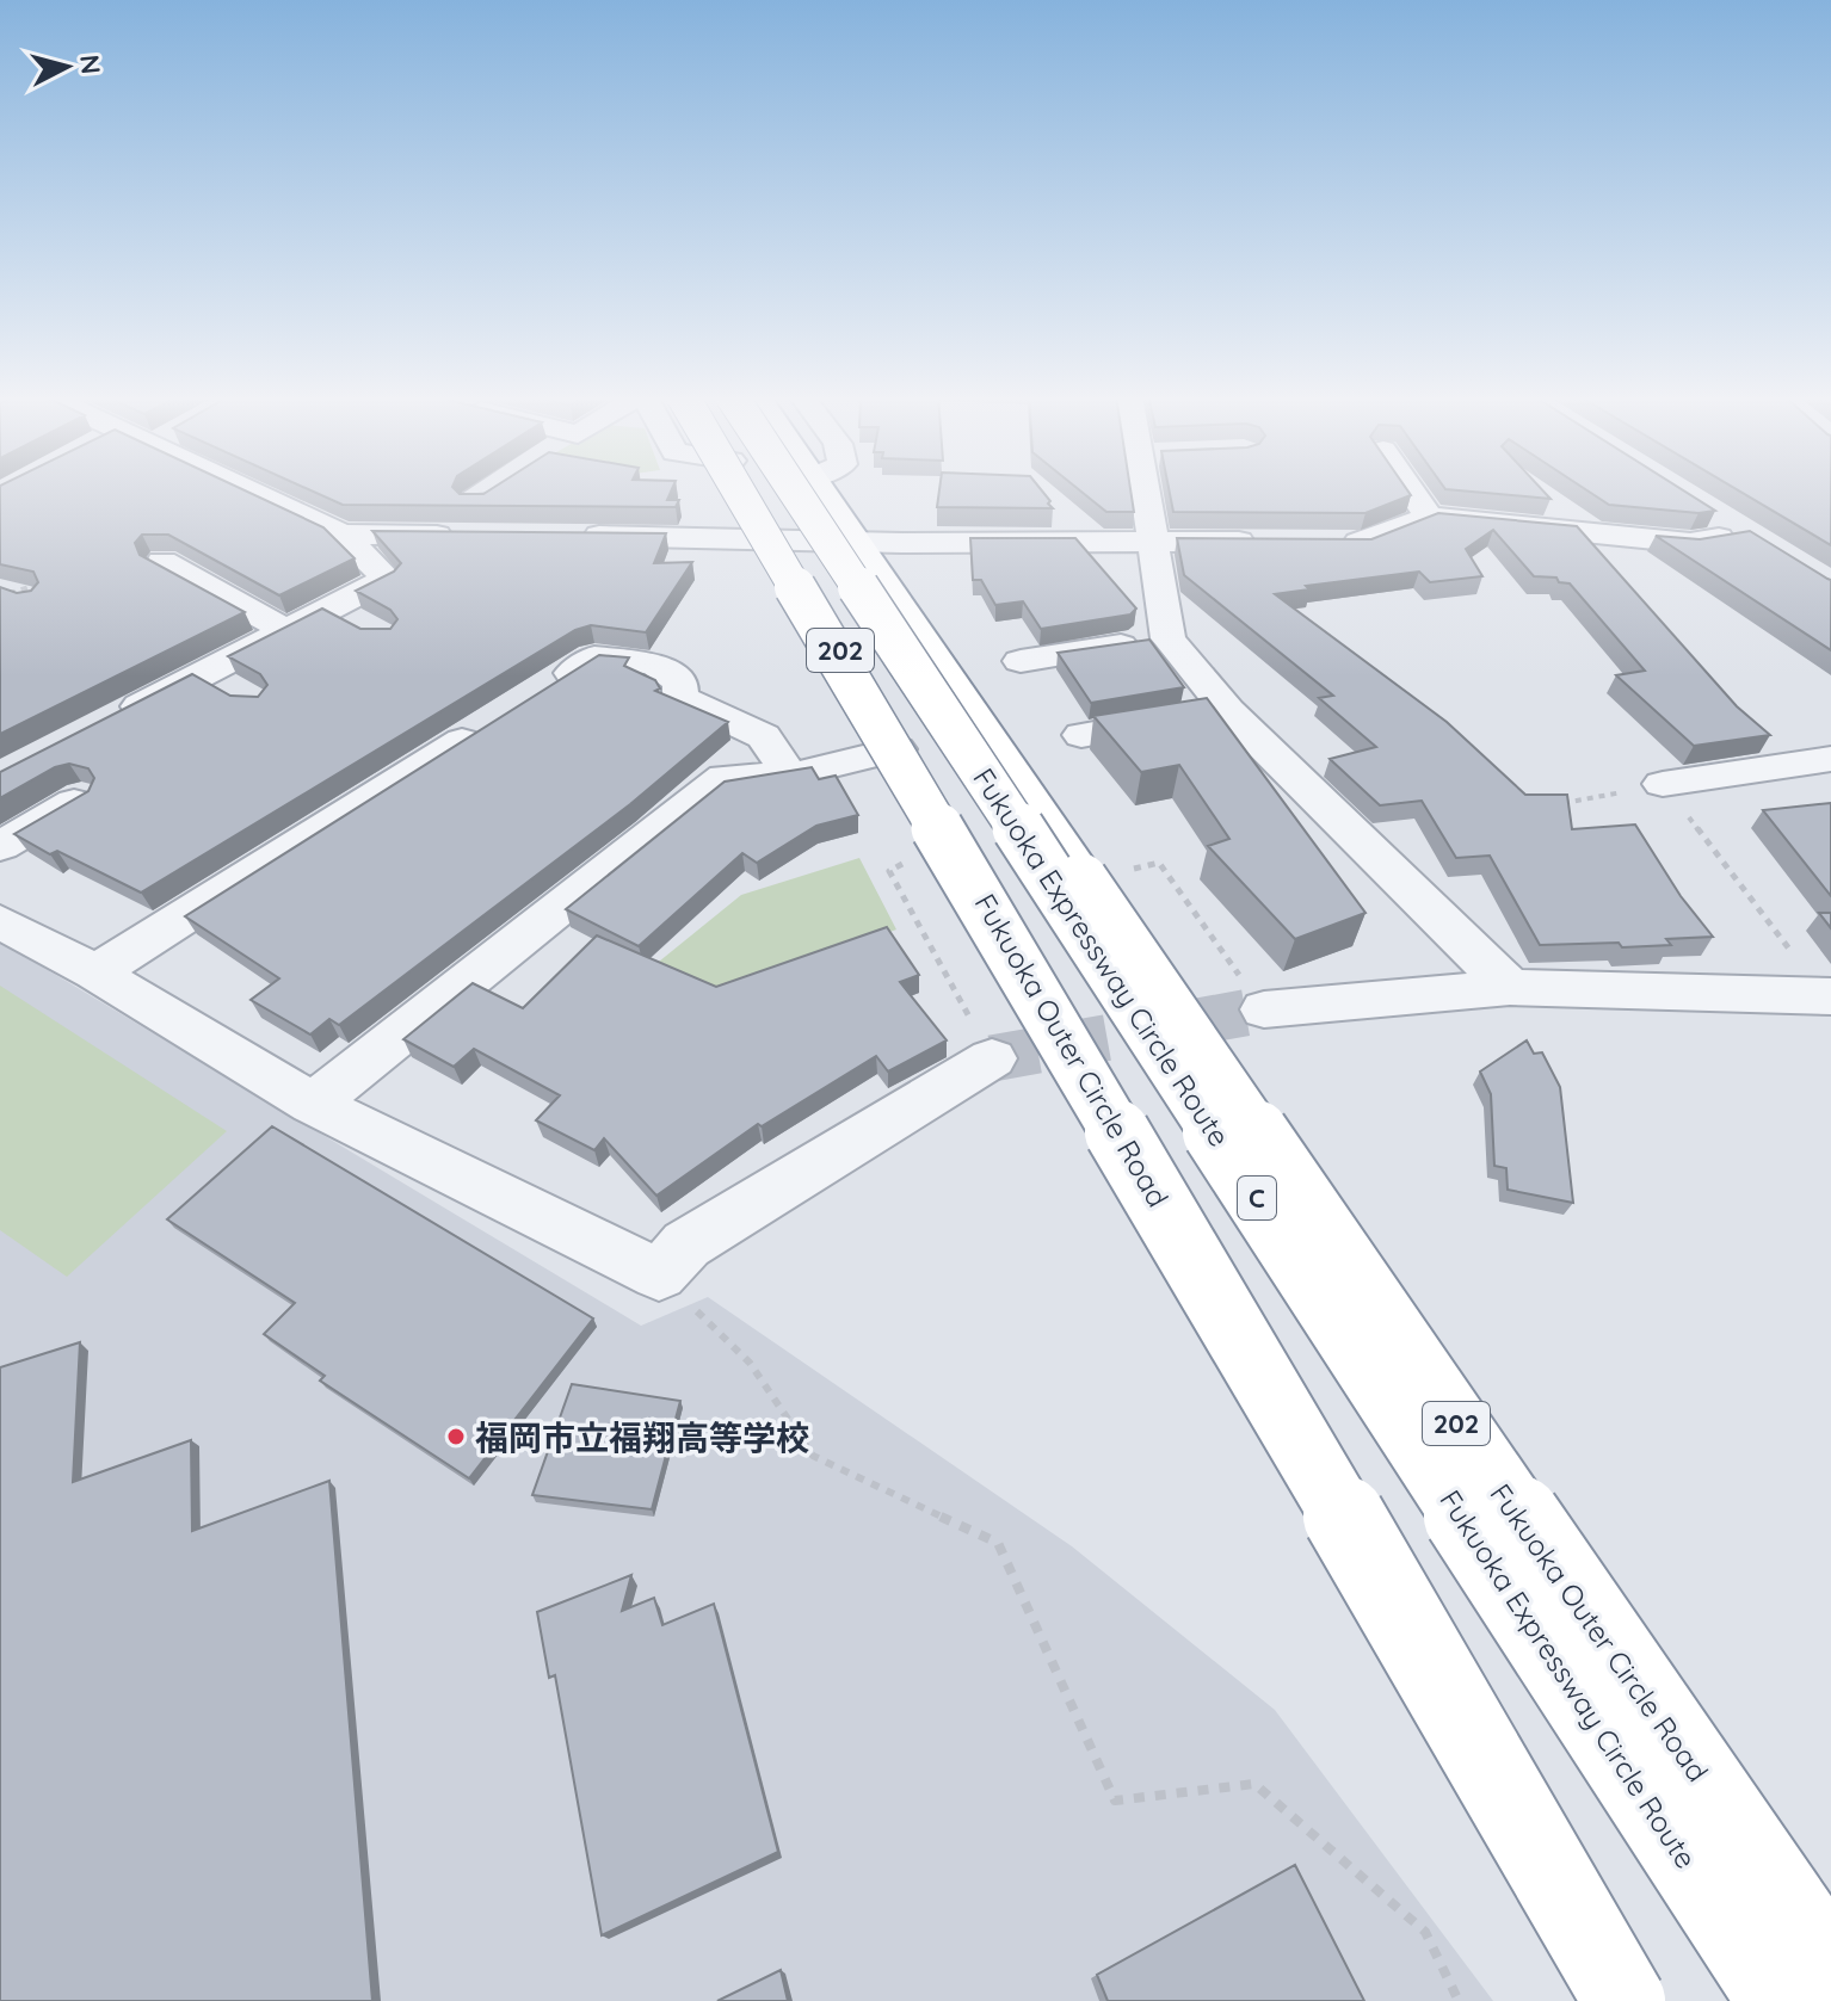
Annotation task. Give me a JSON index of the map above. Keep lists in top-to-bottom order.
{
  "streets": {
    "highway": [
      "202",
      "Fukuoka Expressway Circle Route",
      "Fukuoka Outer Circle Road",
      "C"
    ]
  },
  "places": ["福岡市立福翔高等学校"],
  "north": "right"
}
